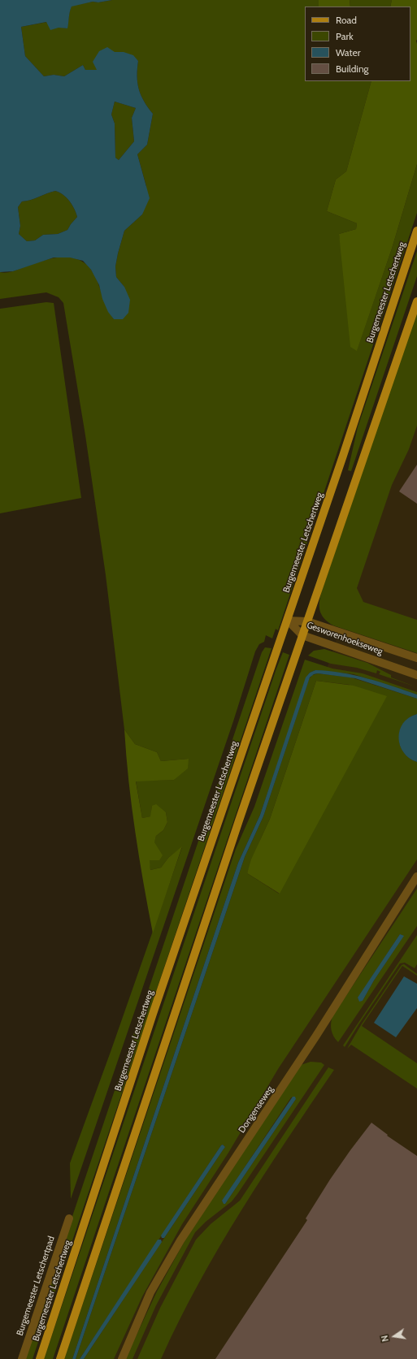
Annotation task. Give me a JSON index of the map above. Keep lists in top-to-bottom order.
{
  "streets": {
    "main road": ["Burgemeester Letschertweg"],
    "street": ["Gesworenhoekseweg", "Dongenseweg", "Burgemeester Letschertpad"]
  },
  "crossings": [
    ["Burgemeester Letschertweg", "Gesworenhoekseweg"]
  ],
  "legend": [
    "Road",
    "Park",
    "Water",
    "Building"
  ],
  "north": "left"
}
